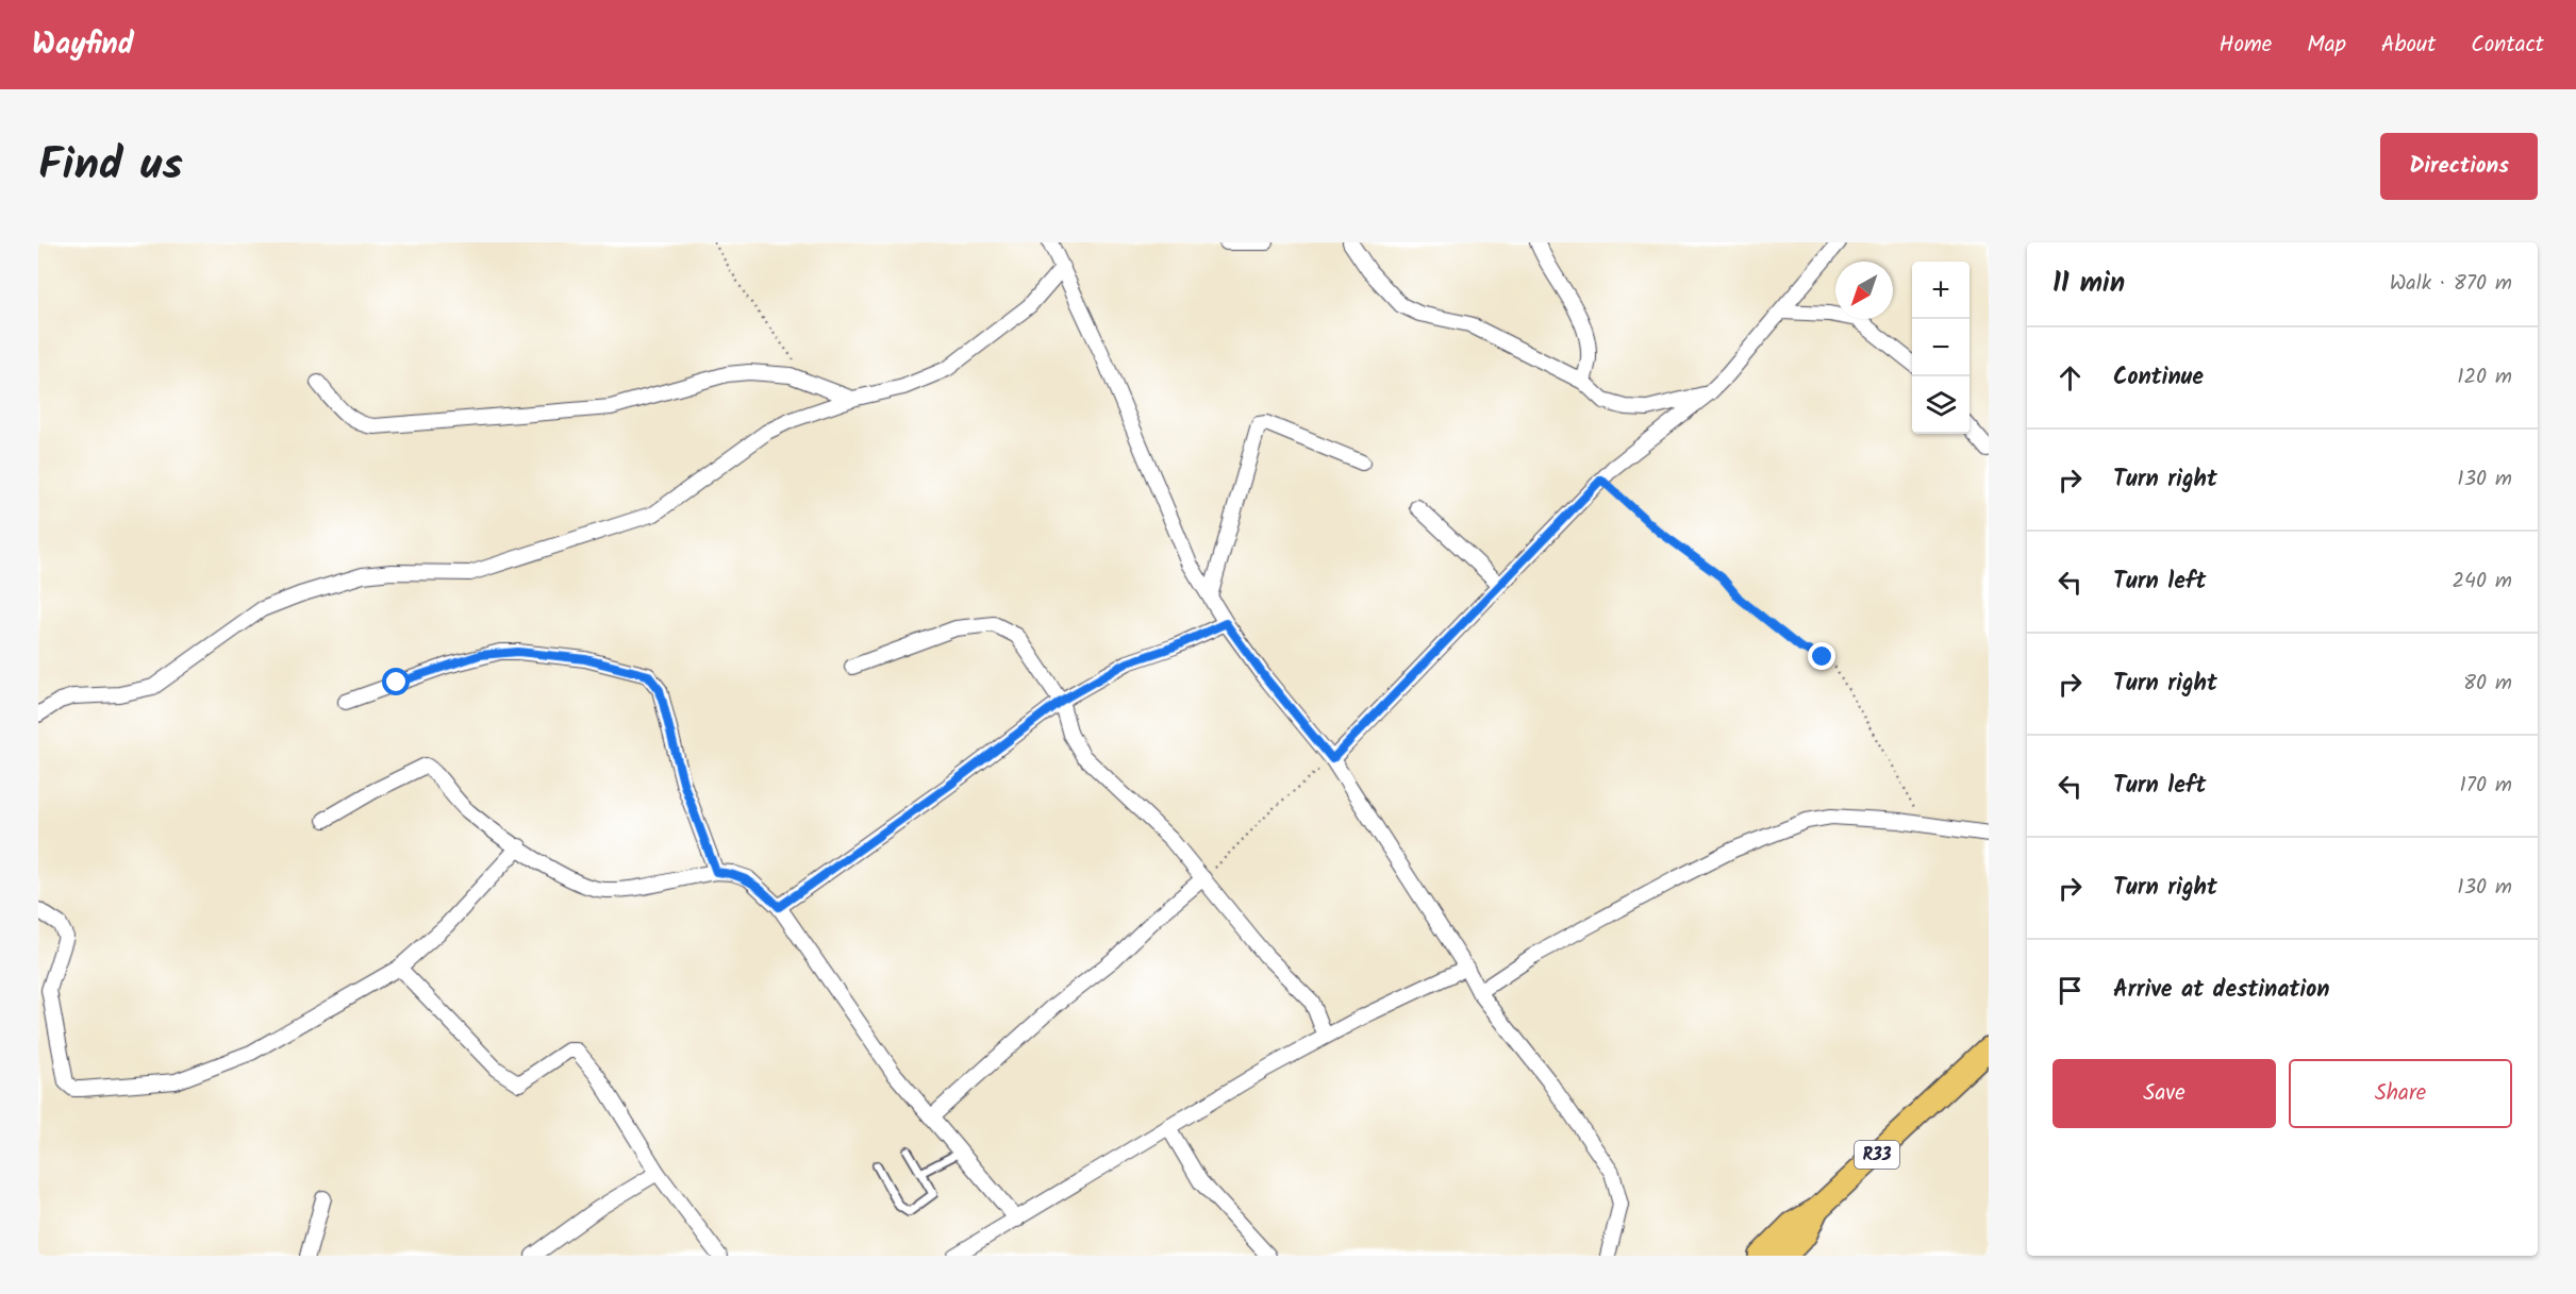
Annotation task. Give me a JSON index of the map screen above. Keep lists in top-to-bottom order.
{
  "streets": {
    "main road": ["R33"]
  },
  "north": "bottom left",
  "page": {
    "header": "Wayfind",
    "nav": [
      "Home",
      "Map",
      "About",
      "Contact"
    ],
    "title": "Find us",
    "buttons": [
      "Directions",
      ["Save", "Share"]
    ],
    "heading": ["11 min", "Walk · 870 m"],
    "map_buttons": ["+", "−"],
    "list": [
      ["Continue", "120 m"],
      ["Turn right", "130 m"],
      ["Turn left", "240 m"],
      ["Turn right", "80 m"],
      ["Turn left", "170 m"],
      ["Turn right", "130 m"],
      "Arrive at destination"
    ]
  }
}
